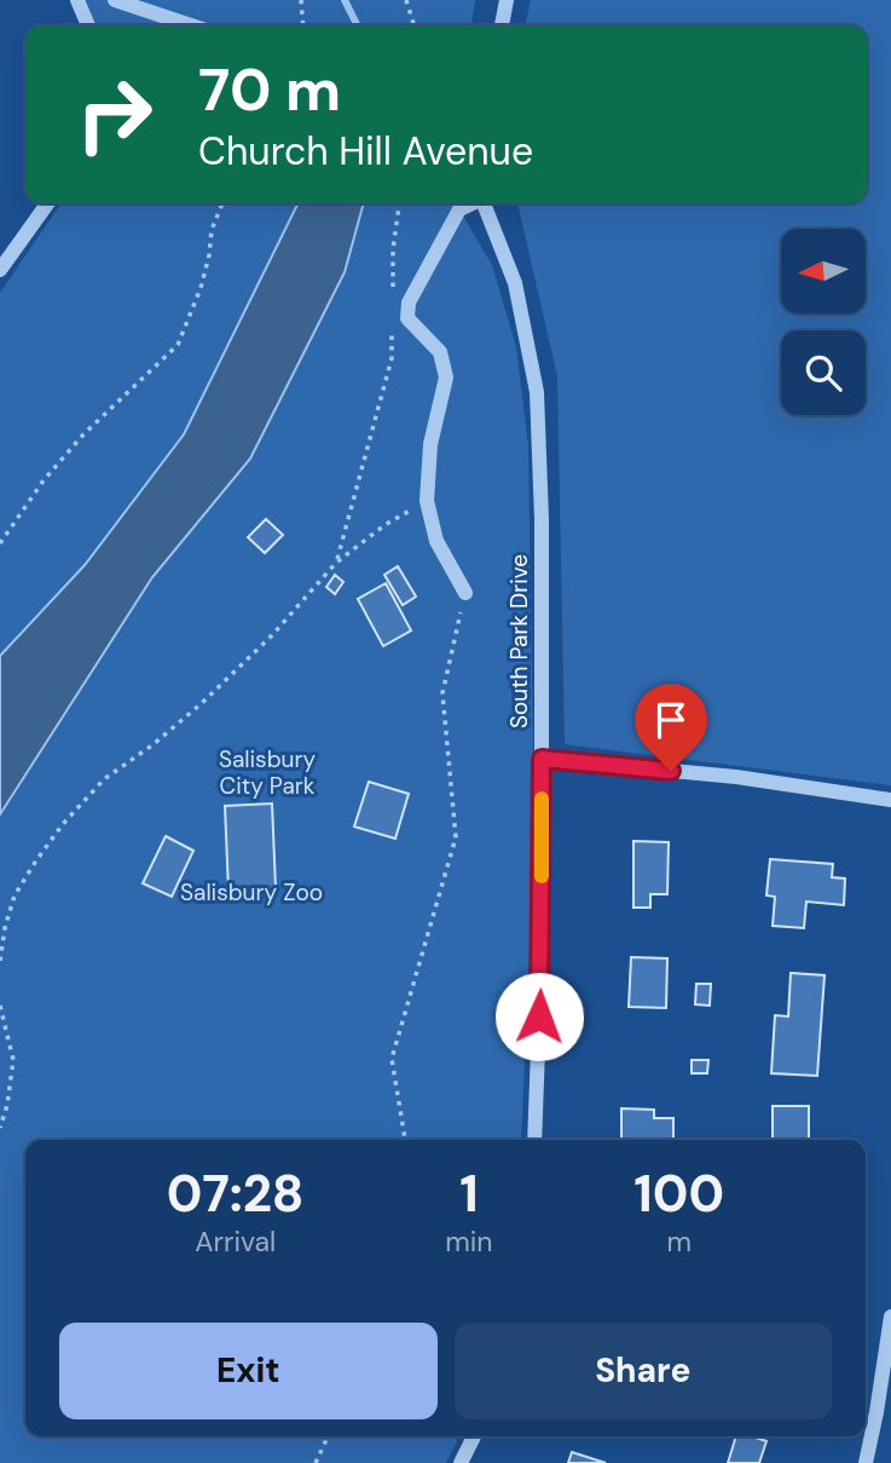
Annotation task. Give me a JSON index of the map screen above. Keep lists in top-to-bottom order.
{
  "streets": {
    "street": ["South Park Drive"]
  },
  "parks": ["Salisbury City Park", "Salisbury Zoo"],
  "north": "left",
  "page": {
    "turn": ["70 m", "Church Hill Avenue"],
    "eta": [
      "07:28",
      "Arrival",
      "1",
      "min",
      "100",
      "m"
    ],
    "buttons": ["Exit", "Share"]
  }
}
